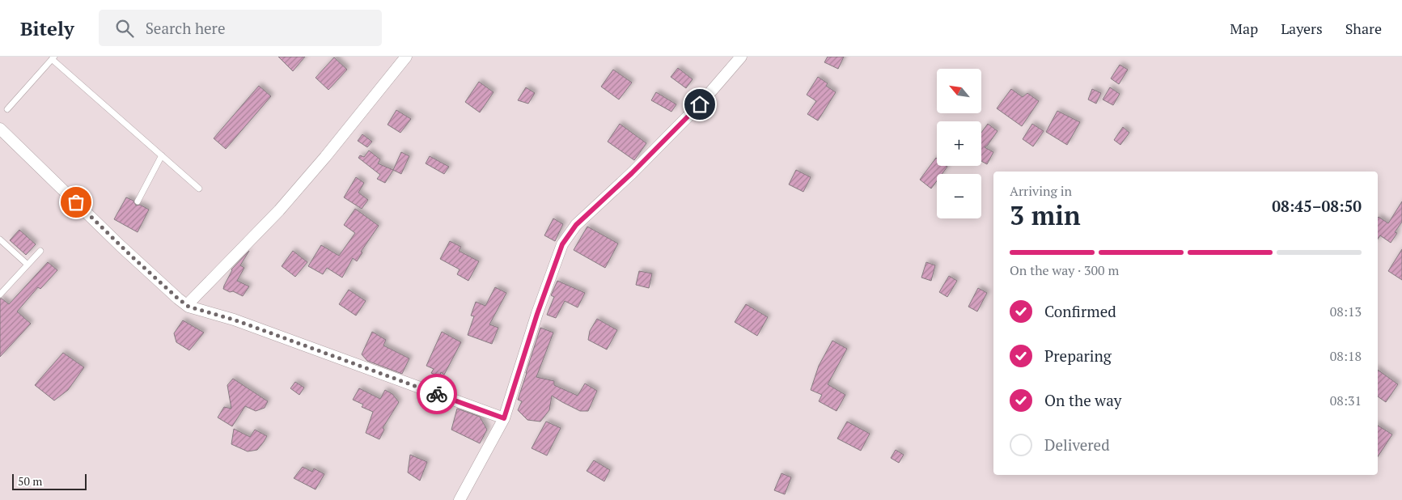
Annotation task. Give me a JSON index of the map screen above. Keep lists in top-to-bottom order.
{
  "scale_bar": "50 m",
  "north": "top left",
  "page": {
    "header": "Bitely",
    "search": "Search here",
    "nav": ["Map", "Layers", "Share"],
    "map_buttons": ["+", "−"],
    "heading": ["3 min", "Arriving in", "08:45–08:50"],
    "bar": "On the way · 300 m",
    "list": [
      ["Confirmed", "08:13"],
      ["Preparing", "08:18"],
      ["On the way", "08:31"],
      "Delivered"
    ],
    "scale": "50 m"
  }
}
